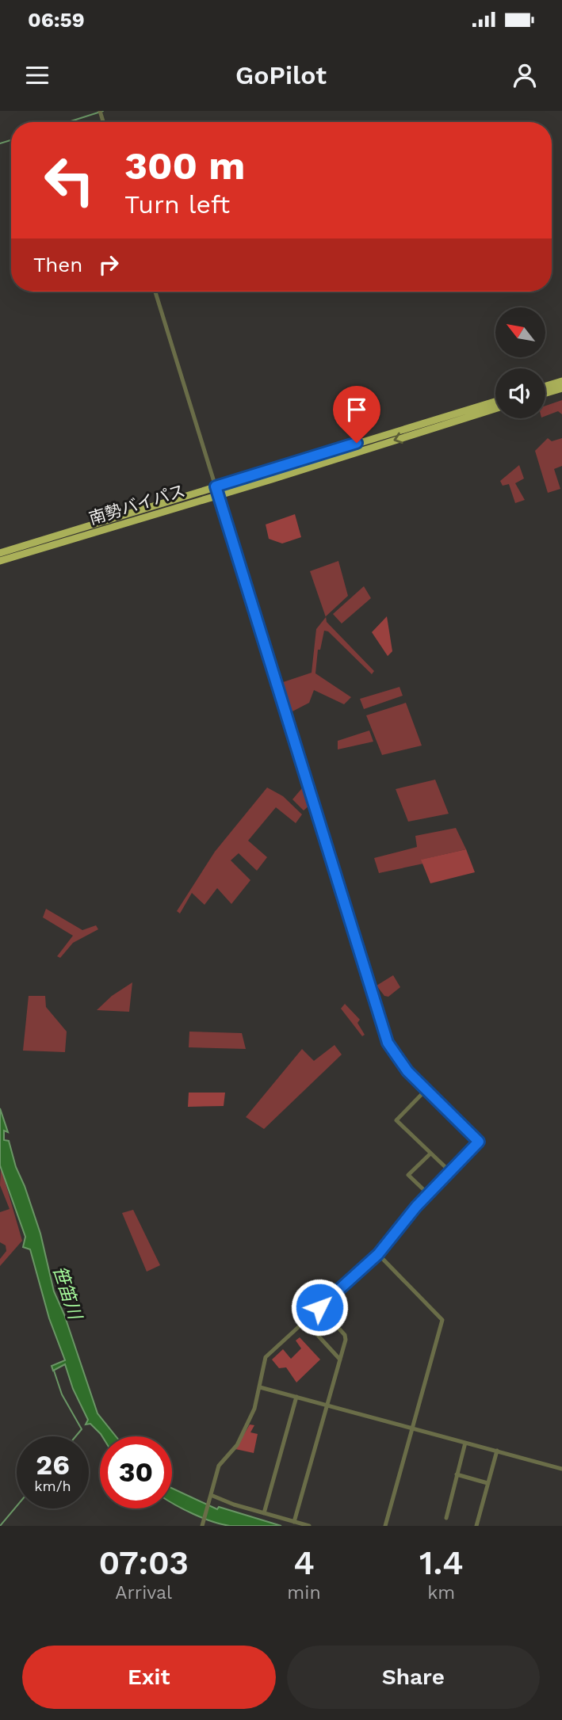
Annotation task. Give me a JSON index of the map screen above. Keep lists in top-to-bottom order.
{
  "streets": {
    "highway": ["南勢バイパス"]
  },
  "water": ["笹笛川"],
  "north": "top left",
  "page": {
    "status": "06:59",
    "header": "GoPilot",
    "turn": ["300 m", "Turn left"],
    "then": "Then",
    "speed": "26 km/h",
    "limit": "30",
    "eta": [
      "07:03",
      "Arrival",
      "4",
      "min",
      "1.4",
      "km"
    ],
    "buttons": ["Exit", "Share"]
  }
}
